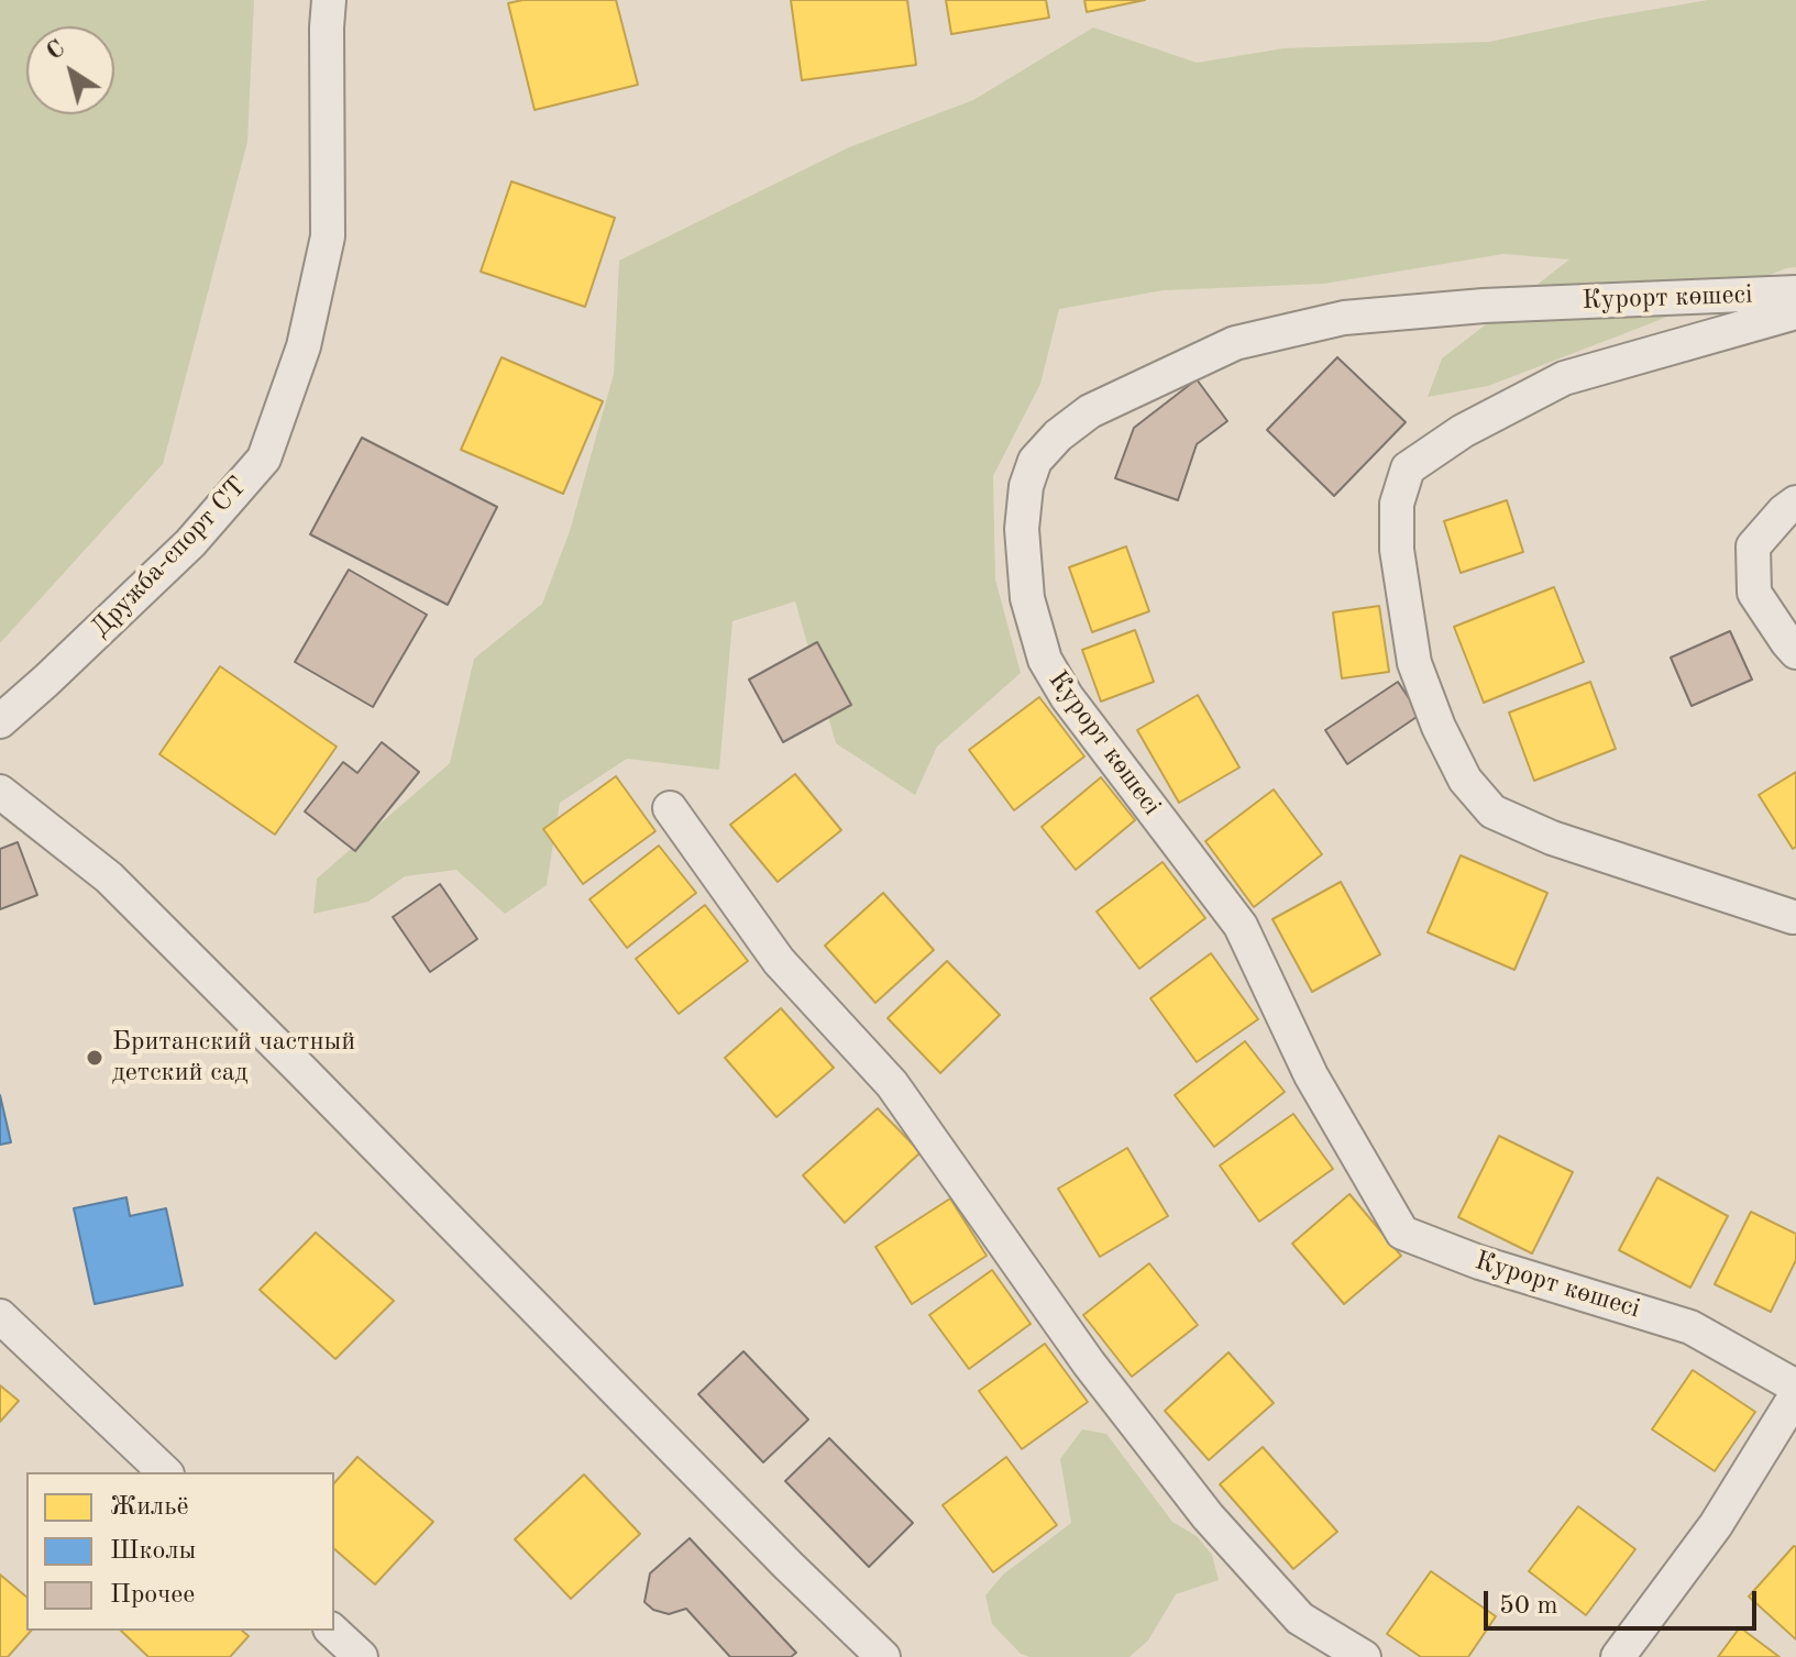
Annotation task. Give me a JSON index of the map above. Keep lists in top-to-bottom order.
{
  "streets": {
    "street": ["Курорт көшесі", "Дружба-спорт СТ"]
  },
  "places": ["Британский частный детский сад"],
  "legend": ["Жильё", "Школы", "Прочее"],
  "scale_bar": "50 m",
  "north": "top left"
}
